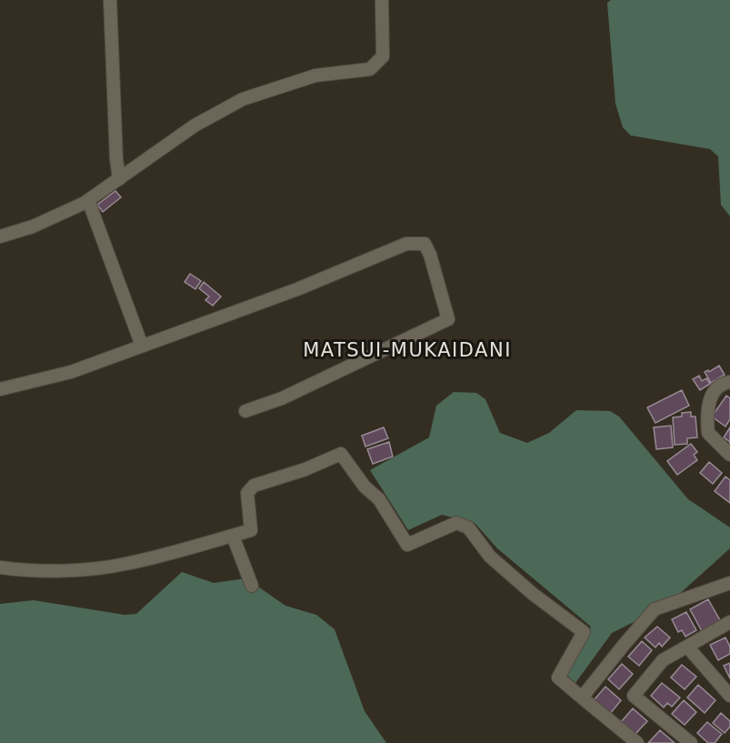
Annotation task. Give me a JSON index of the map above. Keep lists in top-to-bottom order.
{
  "districts": ["MATSUI-MUKAIDANI"]
}
